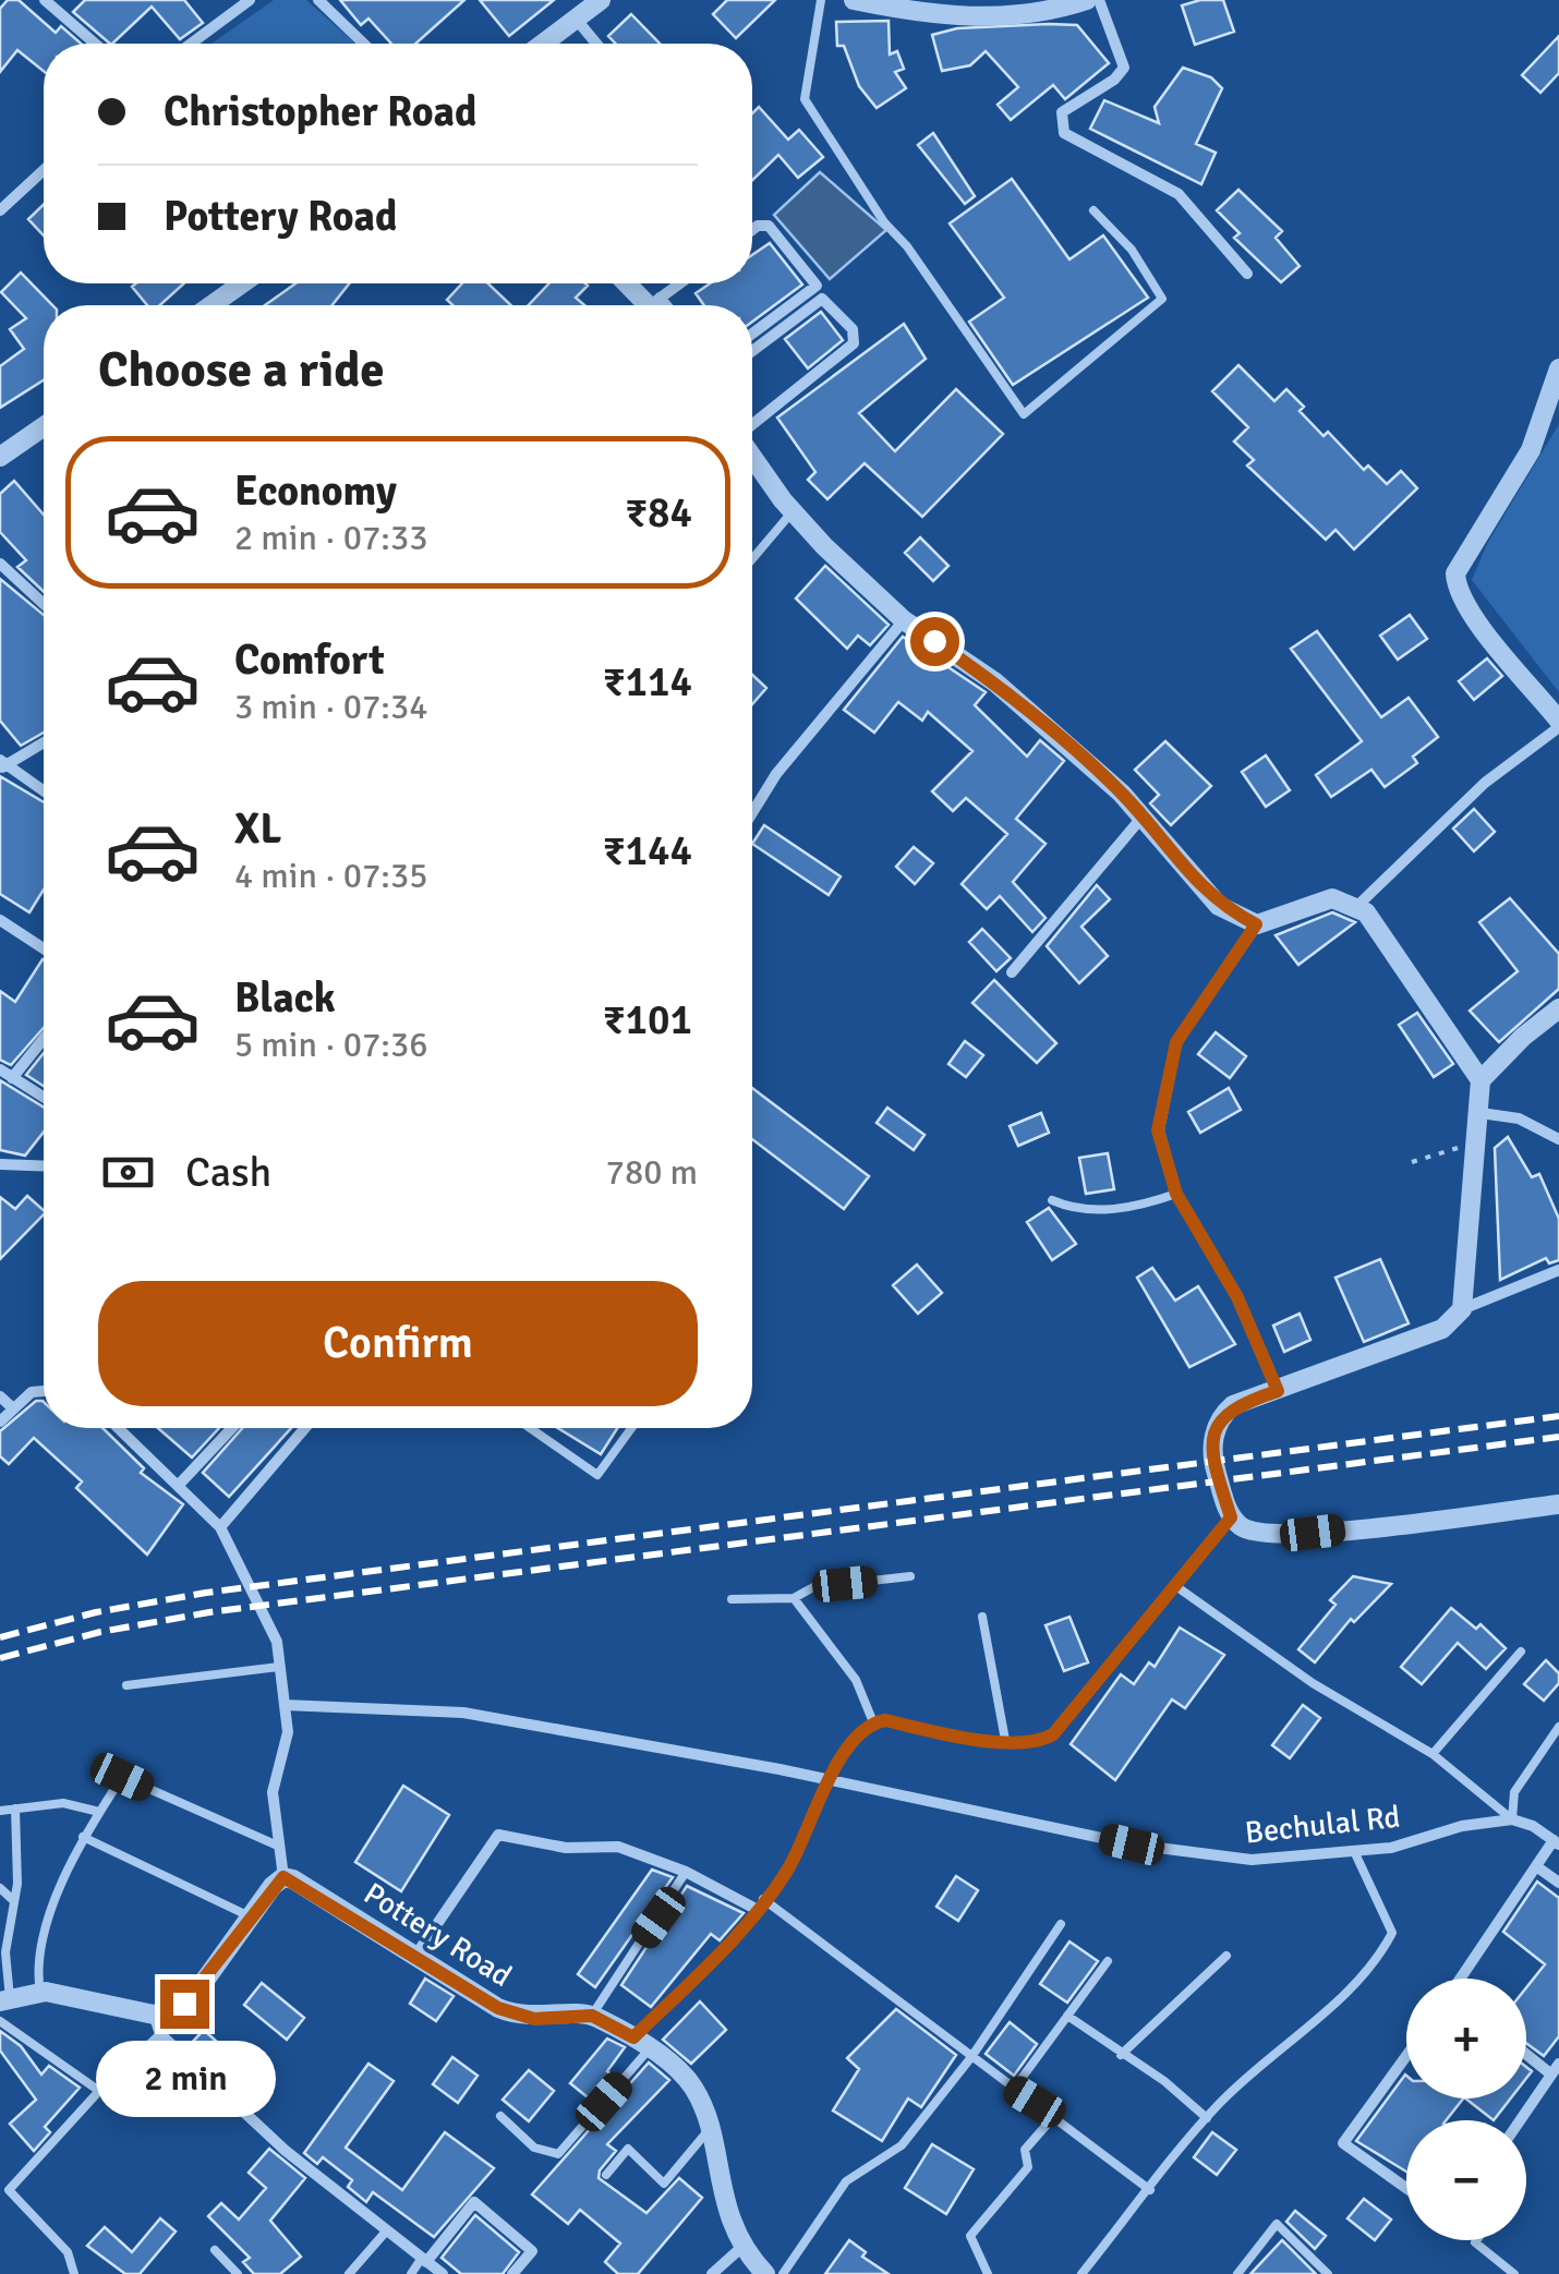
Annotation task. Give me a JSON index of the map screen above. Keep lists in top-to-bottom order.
{
  "streets": {
    "street": ["Bechulal Rd", "Pottery Road"]
  },
  "page": {
    "banner": ["Christopher Road", "Pottery Road"],
    "heading": "Choose a ride",
    "list": [
      {
        "name": "Economy",
        "note": "2 min · 07:33",
        "value": "₹84"
      },
      {
        "name": "Comfort",
        "note": "3 min · 07:34",
        "value": "₹114"
      },
      {
        "name": "XL",
        "note": "4 min · 07:35",
        "value": "₹144"
      },
      {
        "name": "Black",
        "note": "5 min · 07:36",
        "value": "₹101"
      }
    ],
    "pay": ["Cash", "780 m"],
    "buttons": "Confirm",
    "map_buttons": ["+", "−"],
    "bubble": "2 min"
  }
}
